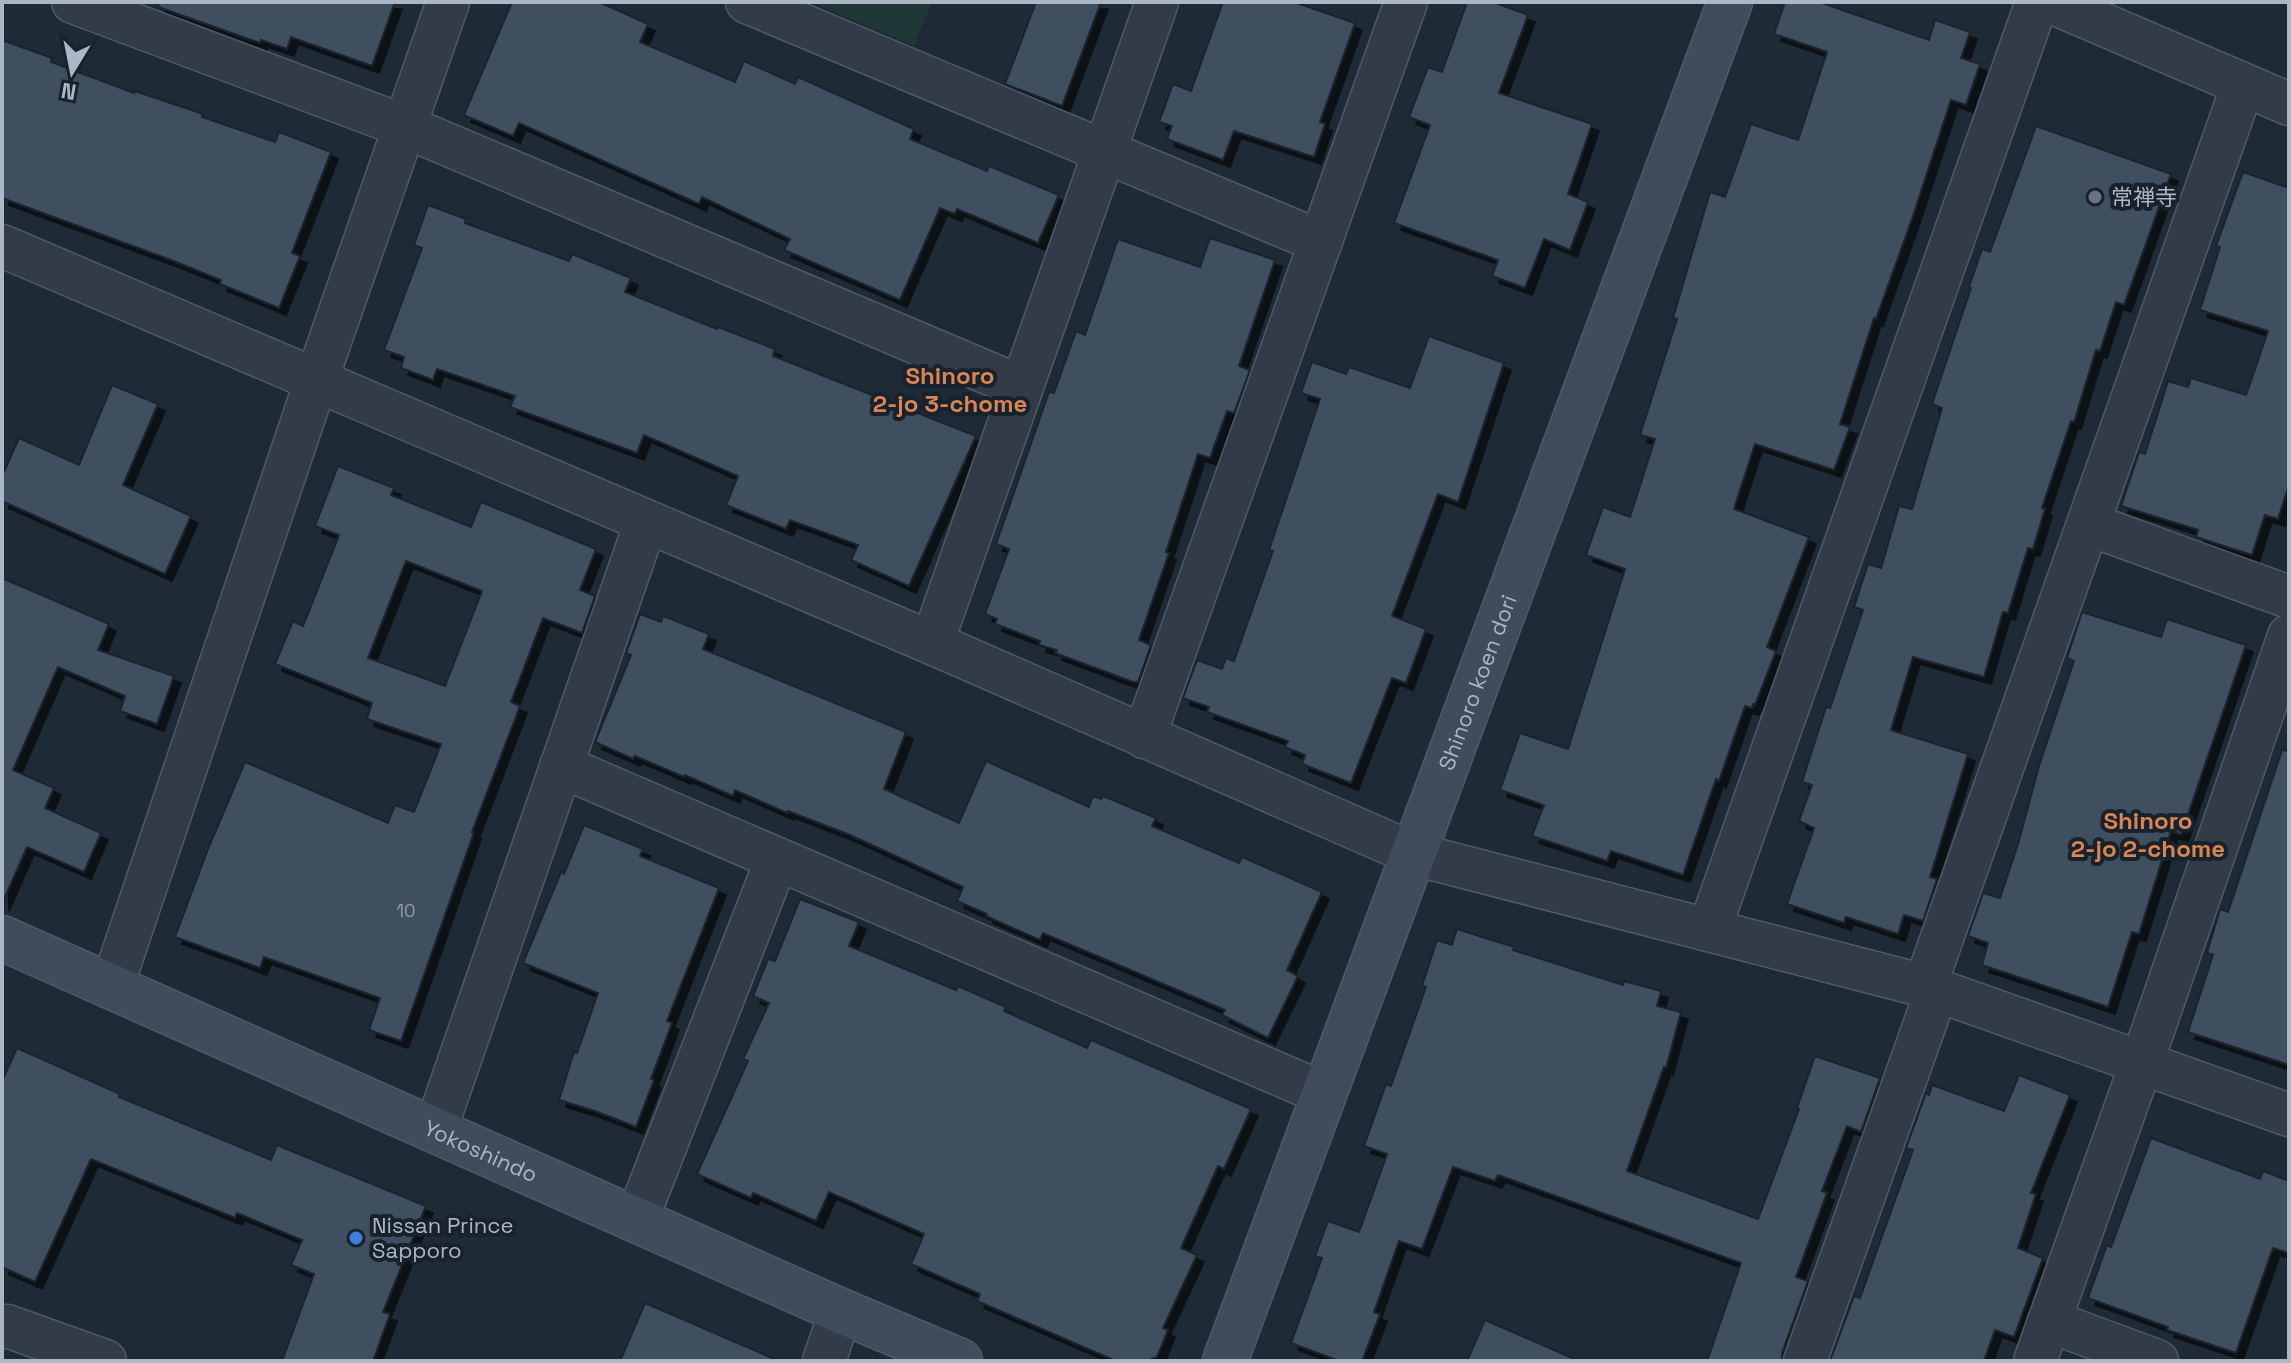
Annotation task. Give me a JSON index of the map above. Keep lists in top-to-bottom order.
{
  "streets": {
    "street": ["Shinoro koen dori", "Yokoshindo"]
  },
  "districts": ["Shinoro 2-jo 3-chome", "Shinoro 2-jo 2-chome"],
  "places": ["常禅寺", "Nissan Prince Sapporo"],
  "house_numbers": ["10"],
  "north": "bottom"
}
